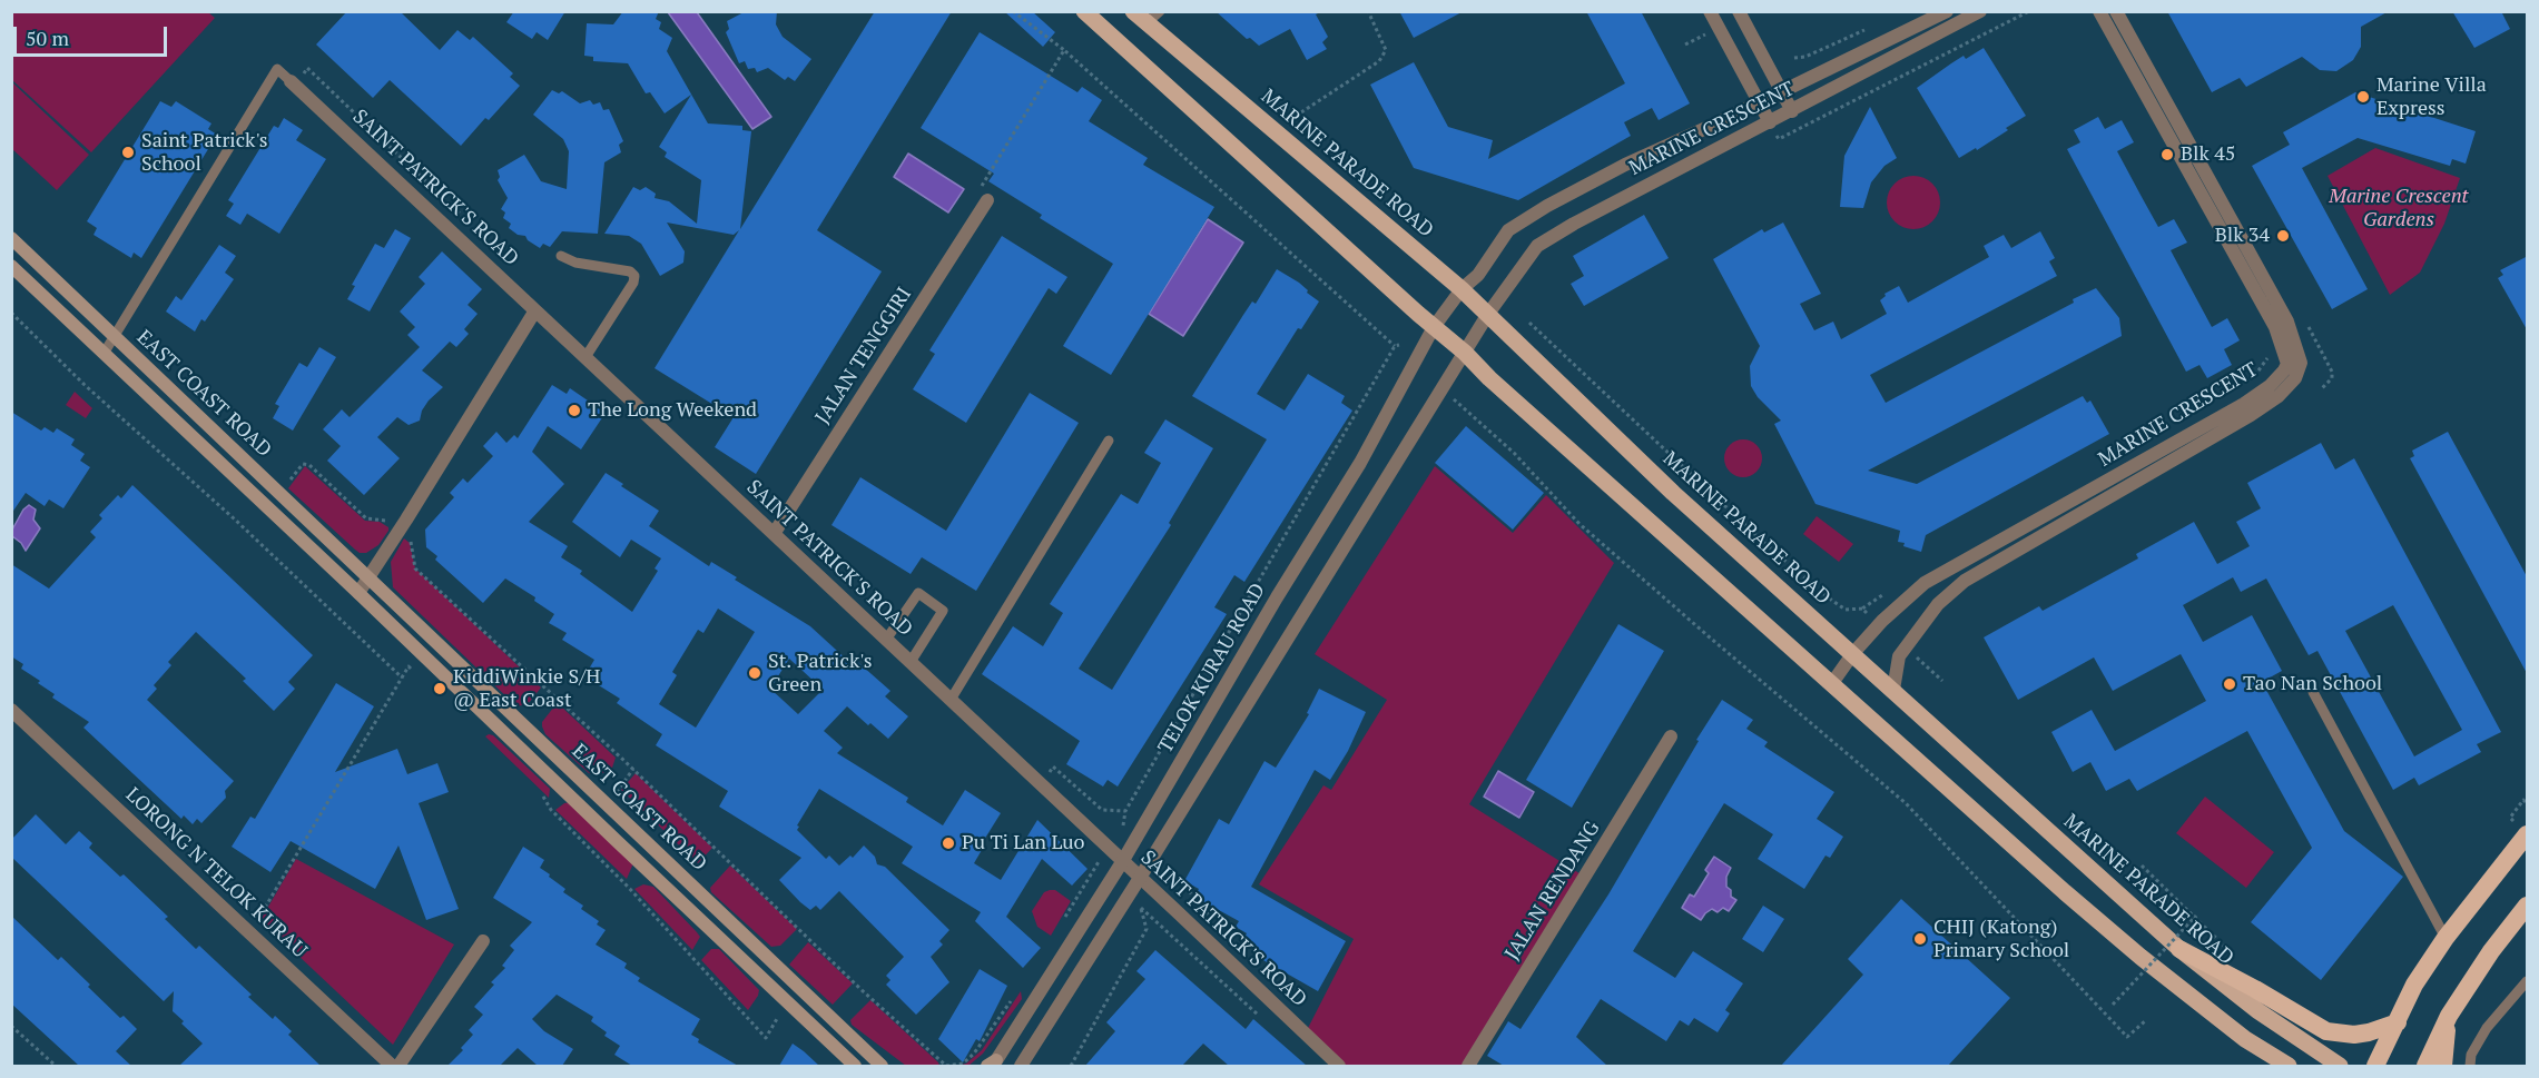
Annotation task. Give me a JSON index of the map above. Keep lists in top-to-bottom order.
{
  "streets": {
    "main road": ["MARINE PARADE ROAD", "EAST COAST ROAD"],
    "street": [
      "MARINE CRESCENT",
      "SAINT PATRICK'S ROAD",
      "JALAN TENGGIRI",
      "TELOK KURAU ROAD",
      "LORONG N TELOK KURAU",
      "JALAN RENDANG"
    ]
  },
  "crossings": [
    ["MARINE CRESCENT", "MARINE PARADE ROAD"],
    ["MARINE CRESCENT", "TELOK KURAU ROAD"],
    ["MARINE PARADE ROAD", "TELOK KURAU ROAD"],
    ["SAINT PATRICK'S ROAD", "JALAN TENGGIRI"],
    ["SAINT PATRICK'S ROAD", "TELOK KURAU ROAD"]
  ],
  "parks": ["Marine Crescent Gardens"],
  "places": [
    "Marine Villa Express",
    "Saint Patrick's School",
    "Blk 45",
    "Blk 34",
    "The Long Weekend",
    "St. Patrick's Green",
    "Tao Nan School",
    "KiddiWinkie S/H @ East Coast",
    "Pu Ti Lan Luo",
    "CHIJ (Katong) Primary School"
  ],
  "scale_bar": "50 m"
}
